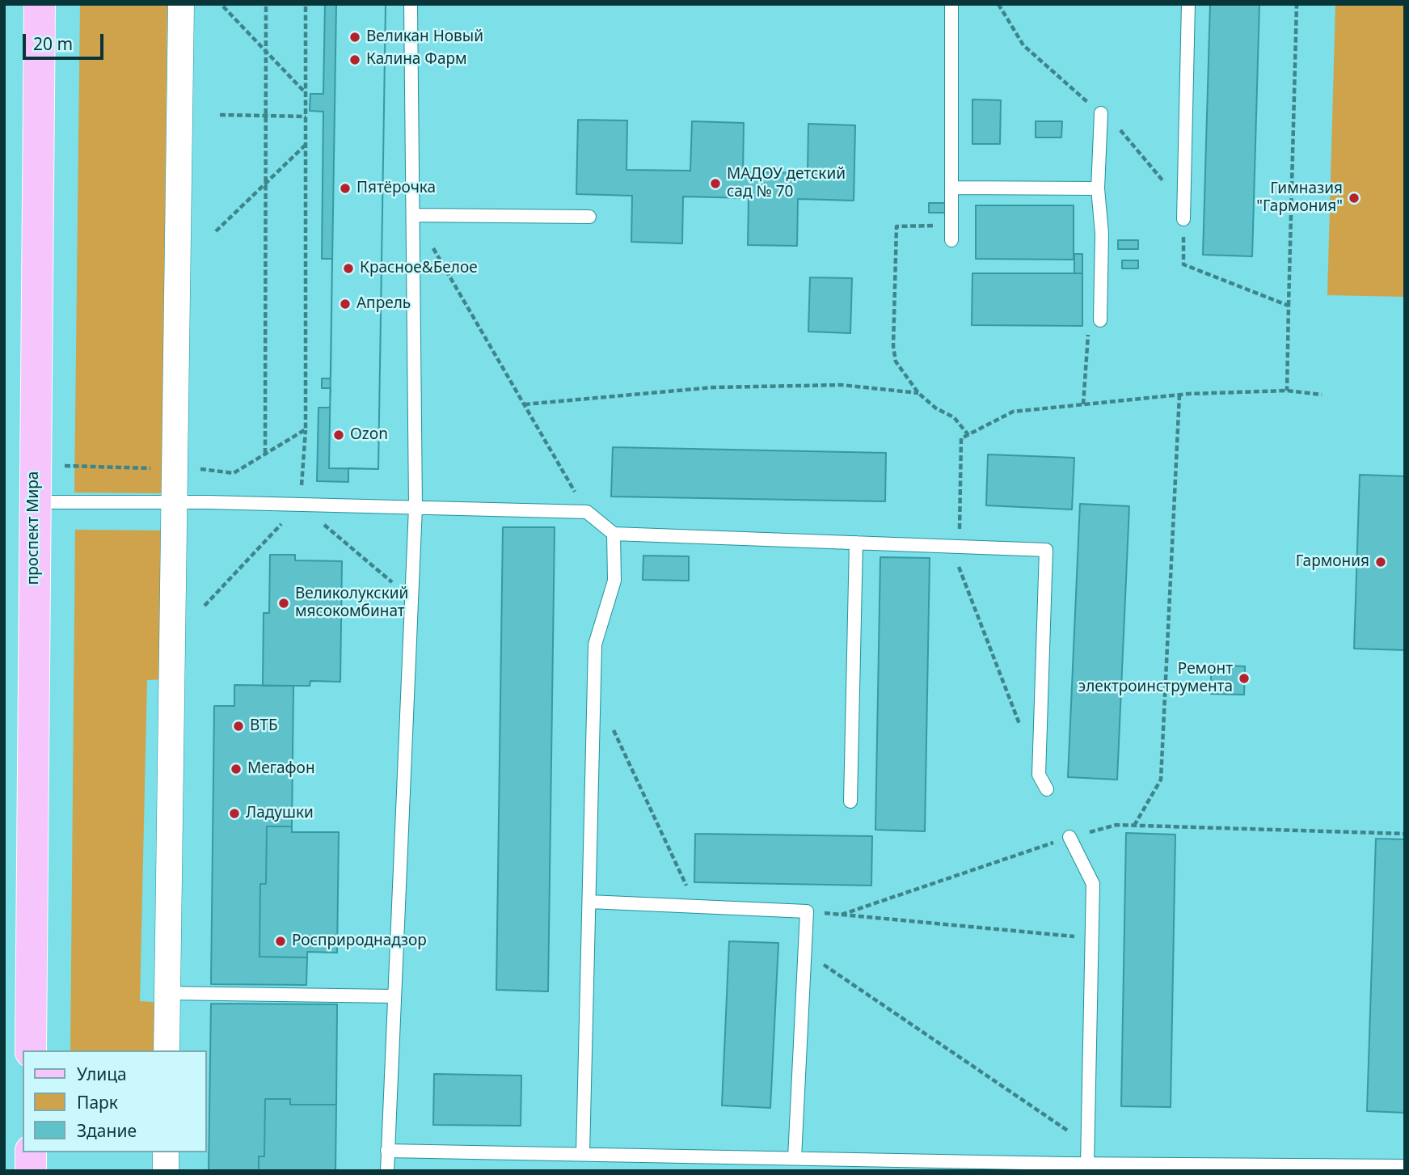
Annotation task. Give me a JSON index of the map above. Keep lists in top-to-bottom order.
{
  "streets": {
    "main road": ["проспект Мира"]
  },
  "places": [
    "Великан Новый",
    "Калина Фарм",
    "МАДОУ детский сад № 70",
    "Пятёрочка",
    "Гимназия \"Гармония\"",
    "Красное&Белое",
    "Апрель",
    "Ozon",
    "Гармония",
    "Великолукский мясокомбинат",
    "Ремонт электроинструмента",
    "ВТБ",
    "Мегафон",
    "Ладушки",
    "Росприроднадзор"
  ],
  "legend": ["Улица", "Парк", "Здание"],
  "scale_bar": "20 m"
}
